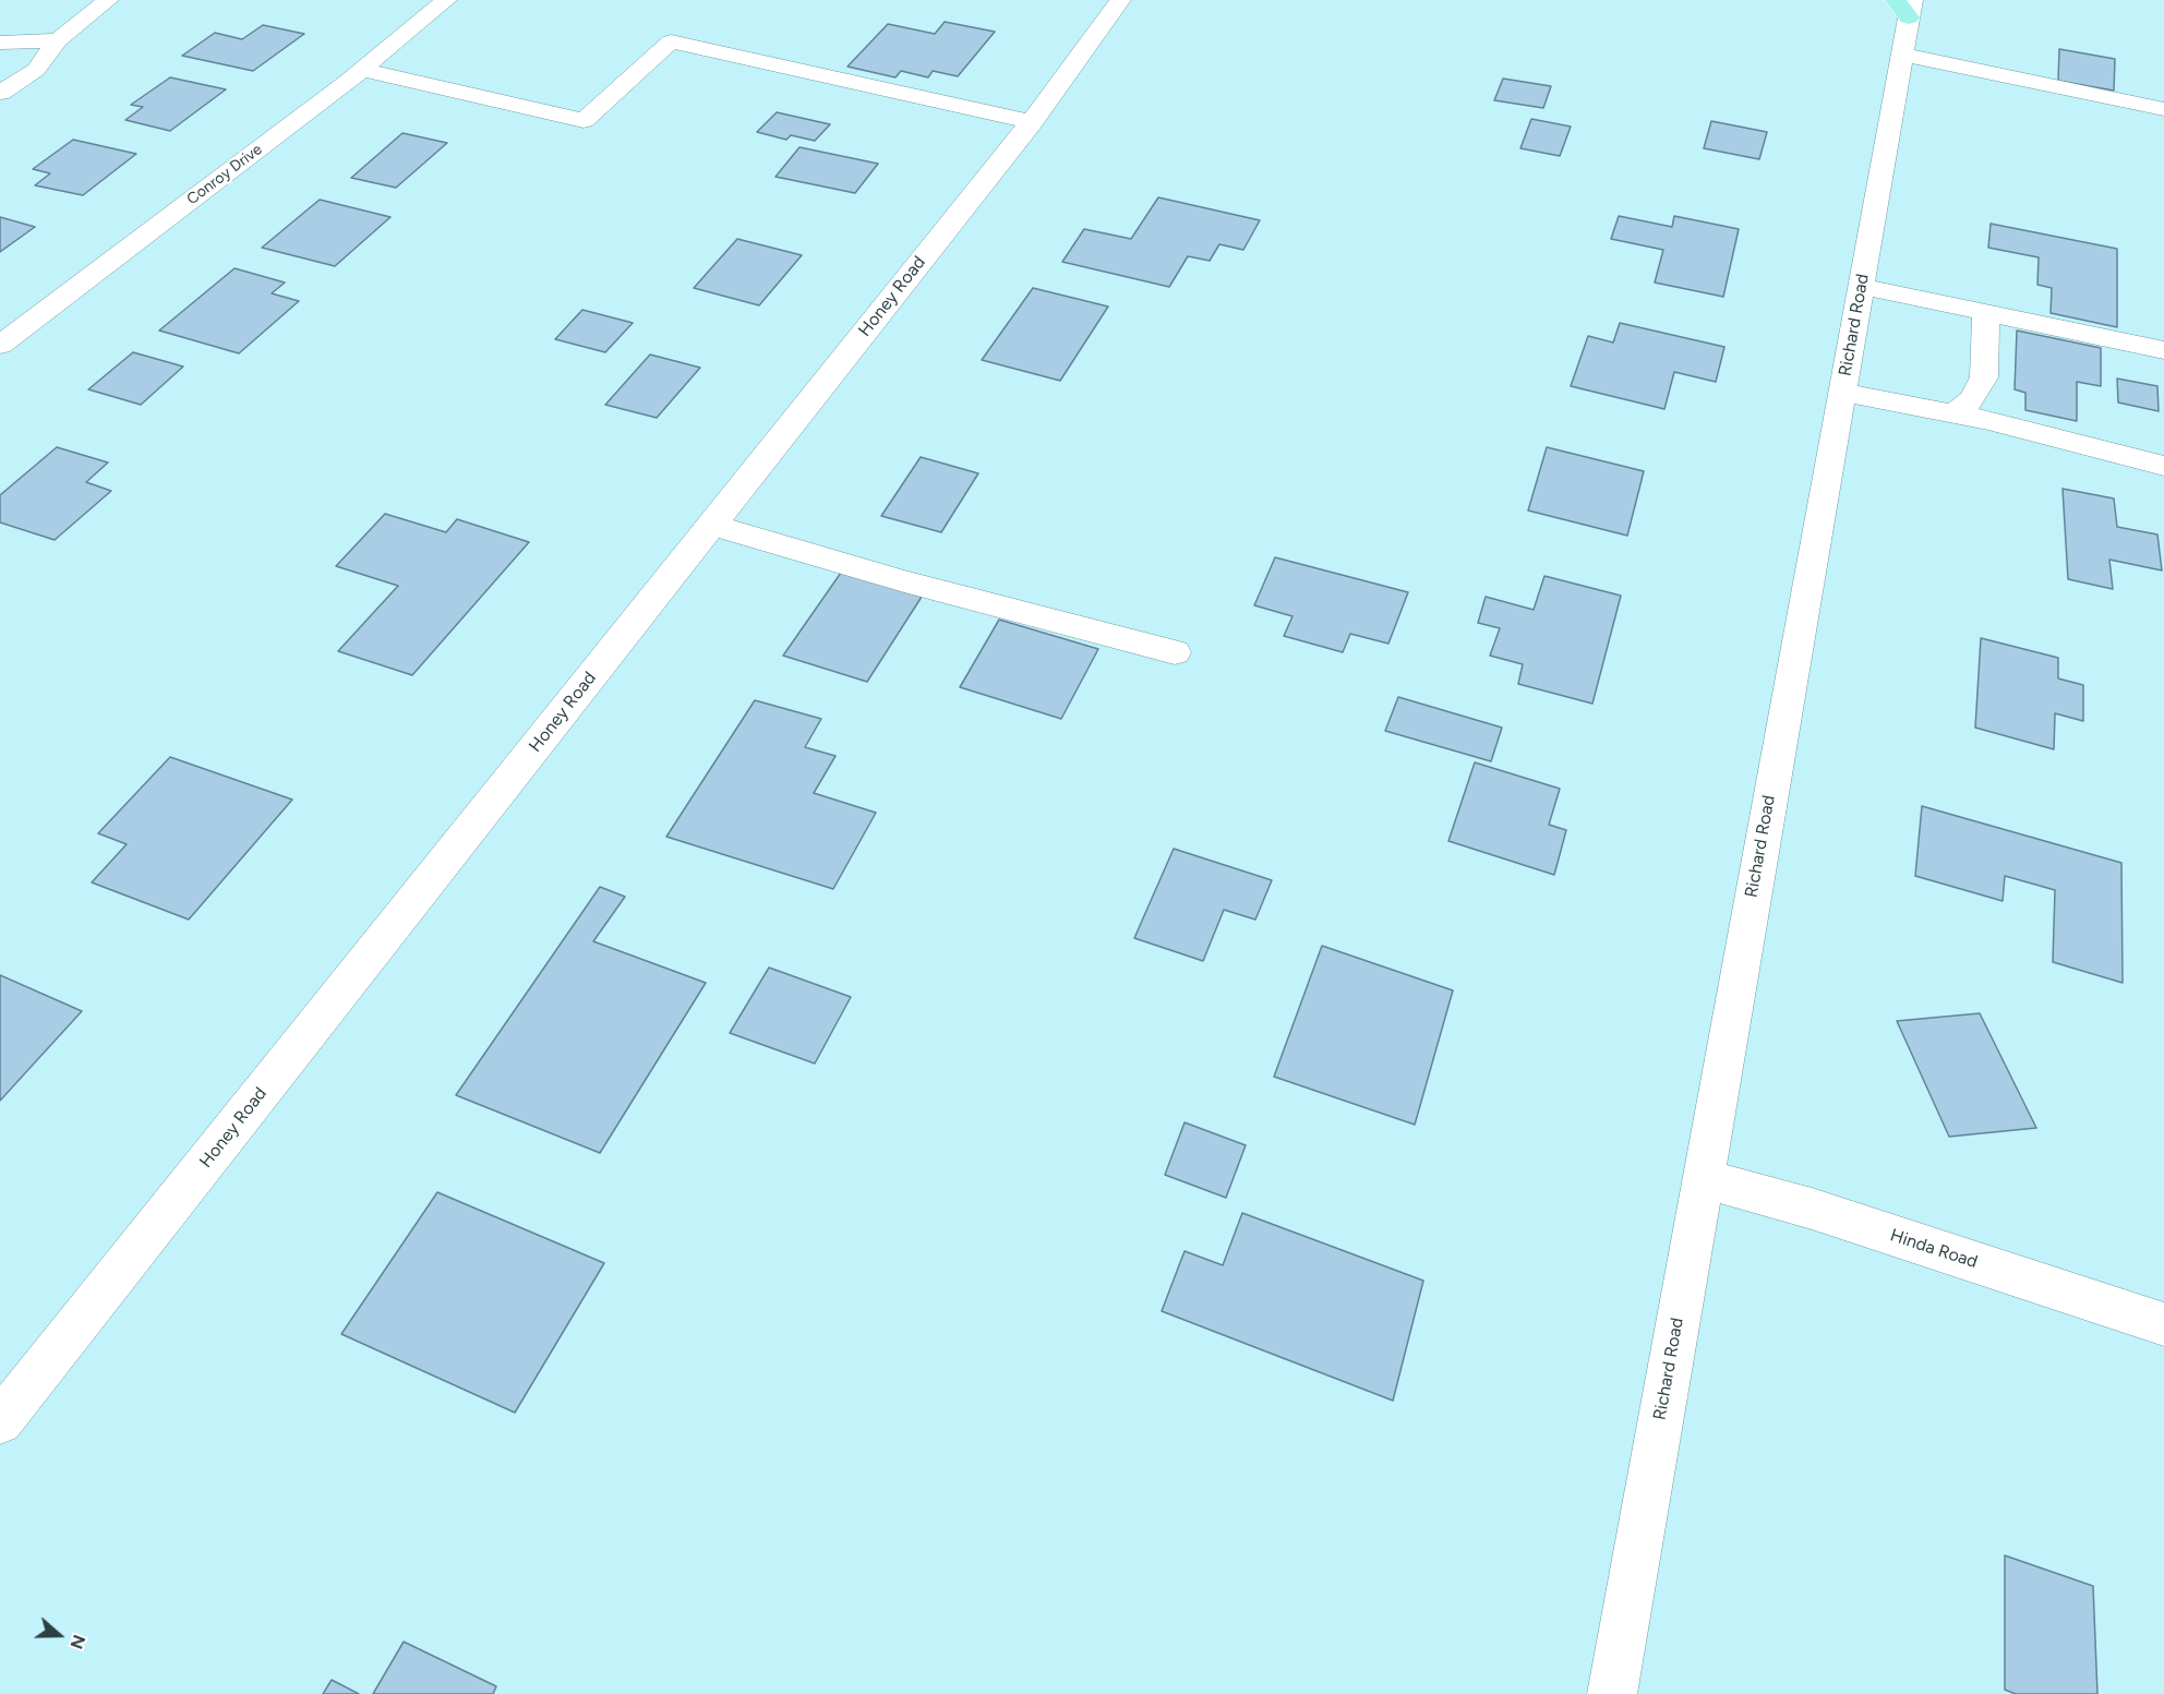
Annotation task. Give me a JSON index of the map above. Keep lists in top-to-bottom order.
{
  "streets": {
    "street": [
      "Conroy Drive",
      "Honey Road",
      "Richard Road",
      "Hinda Road"
    ]
  },
  "crossings": [
    ["Richard Road", "Hinda Road"]
  ],
  "north": "right"
}
